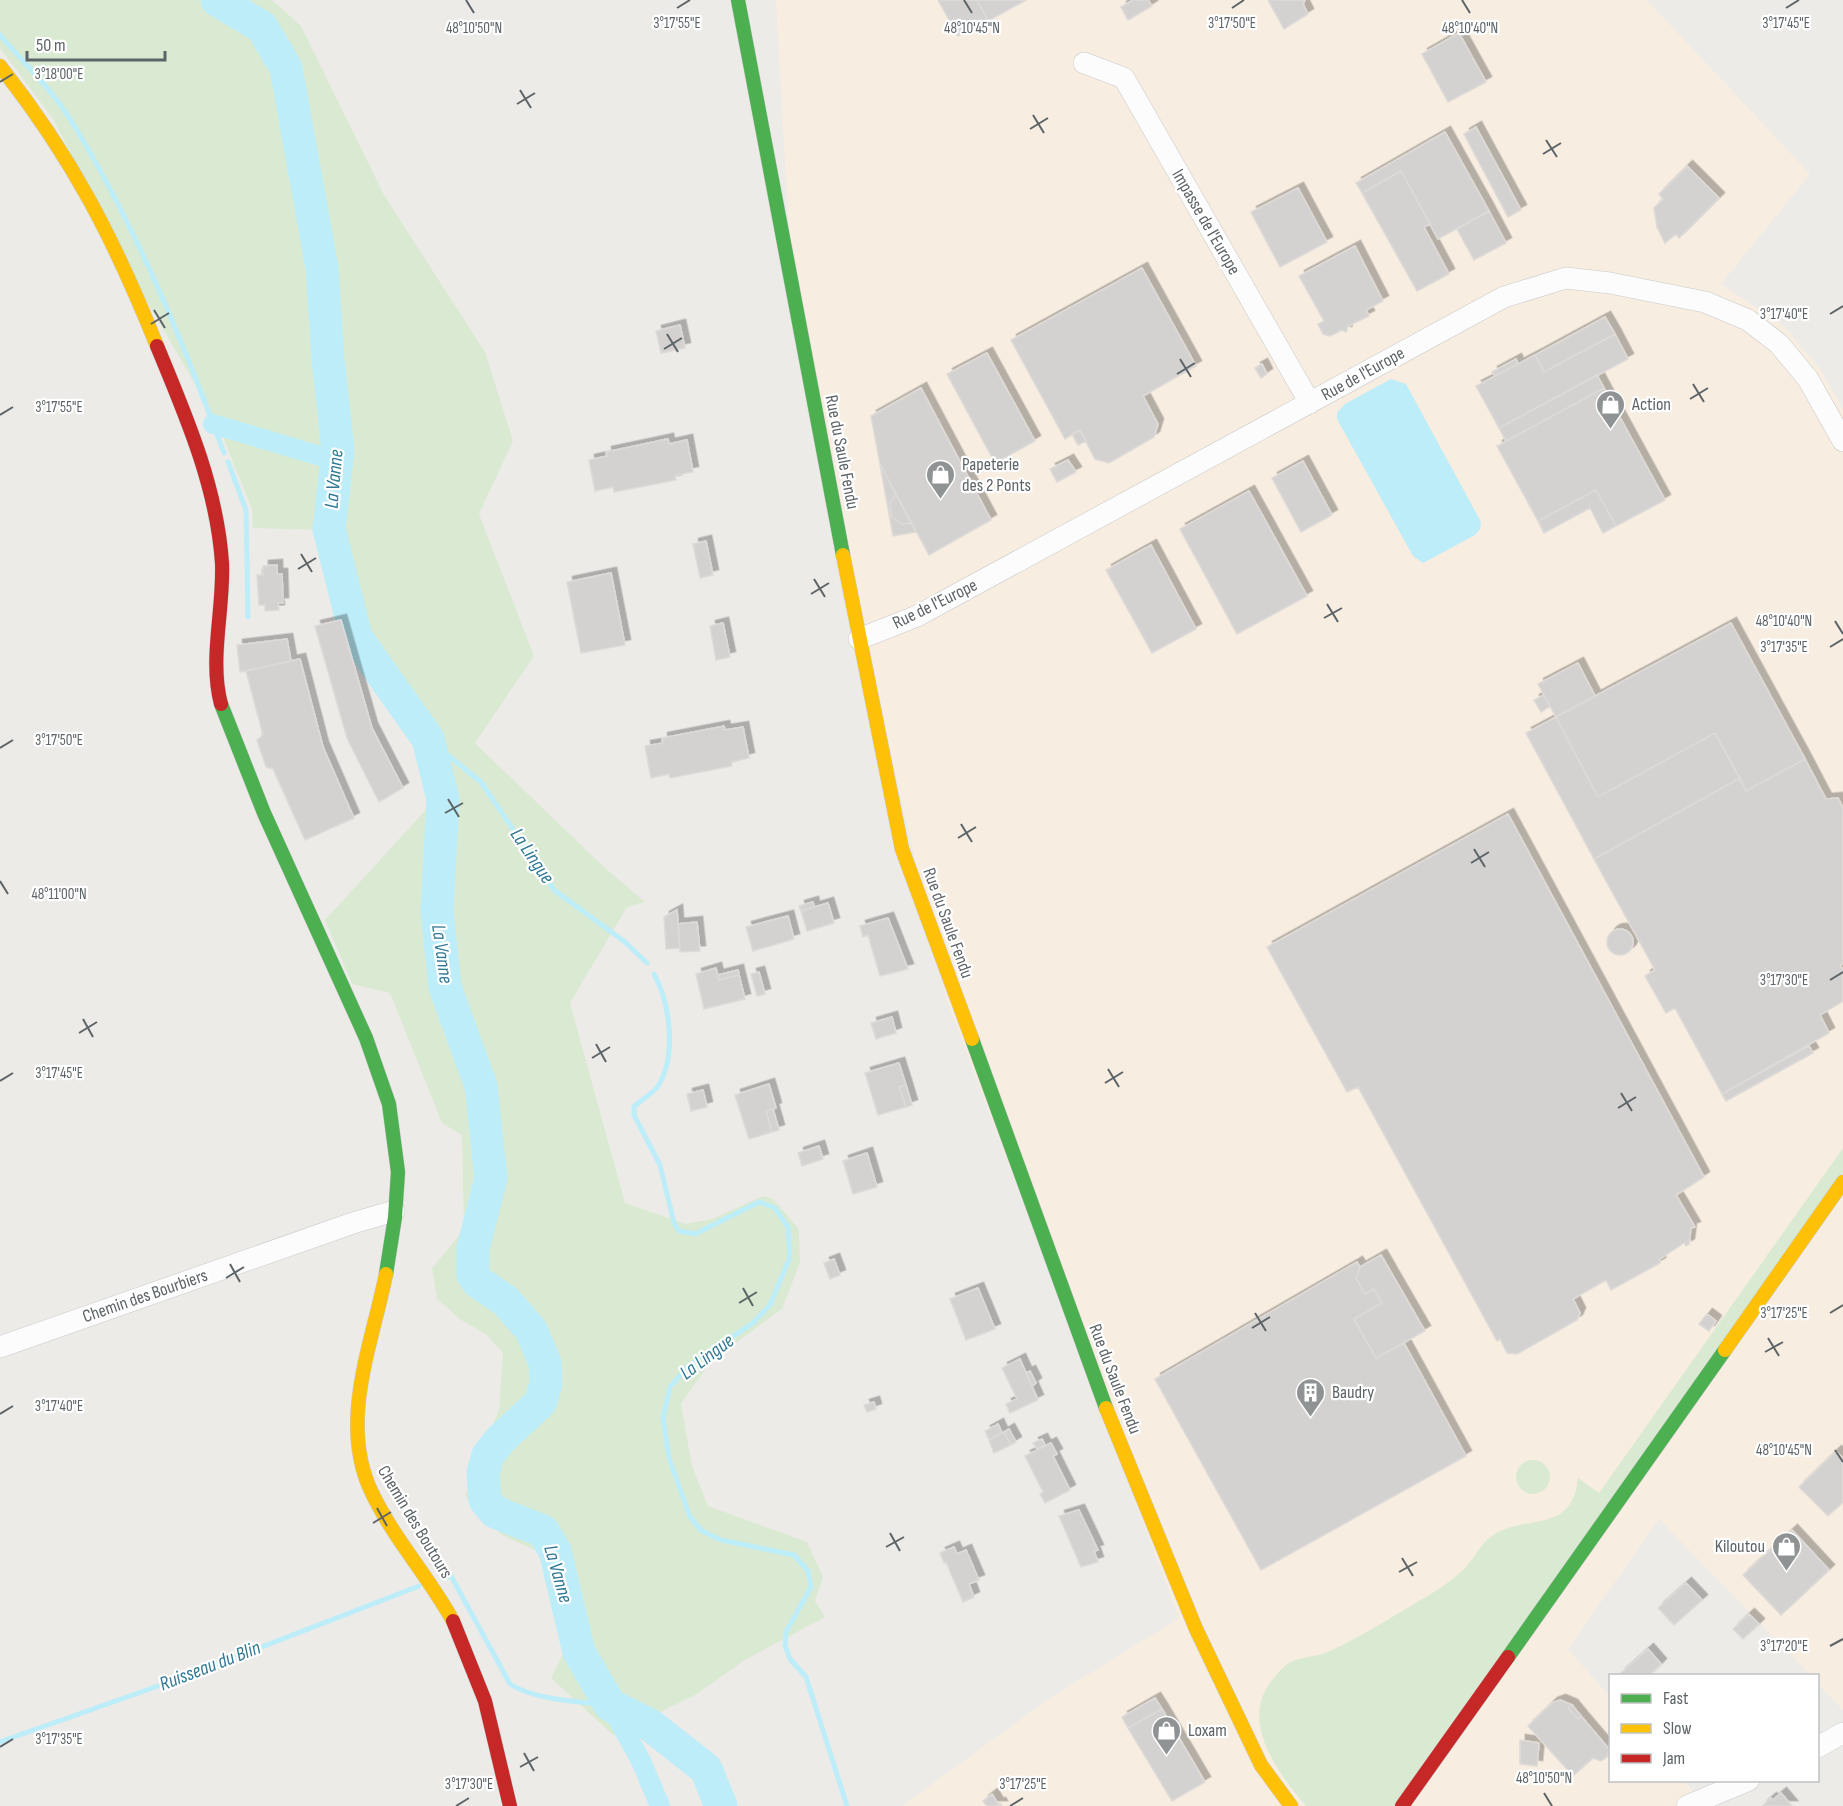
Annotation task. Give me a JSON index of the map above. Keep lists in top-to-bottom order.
{
  "streets": {
    "street": [
      "Impasse de l'Europe",
      "Rue de l'Europe",
      "Rue du Saule Fendu",
      "Chemin des Bourbiers",
      "Chemin des Boutours"
    ]
  },
  "crossings": [
    ["Impasse de l'Europe", "Rue de l'Europe"],
    ["Rue de l'Europe", "Rue du Saule Fendu"],
    ["Chemin des Bourbiers", "Chemin des Boutours"]
  ],
  "water": ["La Vanne", "La Lingue", "Ruisseau du Blin"],
  "places": {
    "shop": [
      "Action",
      "Papeterie des 2 Ponts",
      "Kiloutou",
      "Loxam"
    ],
    "building": ["Baudry"]
  },
  "legend": ["Fast", "Slow", "Jam"],
  "scale_bar": "50 m",
  "coordinates": [
    "3°17'45\"E",
    "3°17'55\"E",
    "3°17'50\"E",
    "48°10'50\"N",
    "48°10'45\"N",
    "48°10'40\"N",
    "3°18'00\"E",
    "3°17'40\"E",
    "3°17'35\"E",
    "48°11'00\"N",
    "3°17'30\"E",
    "3°17'25\"E",
    "3°17'20\"E"
  ]
}
